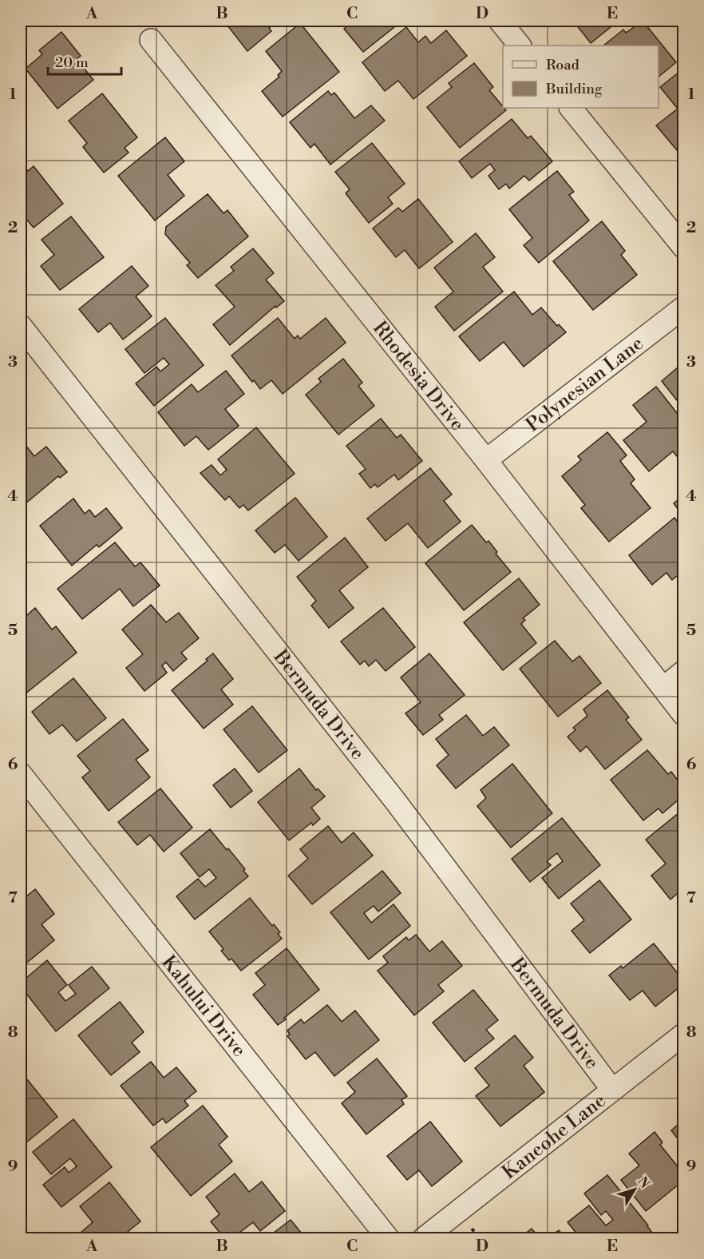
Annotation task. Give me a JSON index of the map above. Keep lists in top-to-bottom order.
{
  "streets": {
    "street": [
      "Rhodesia Drive",
      "Polynesian Lane",
      "Bermuda Drive",
      "Kahului Drive",
      "Kaneohe Lane"
    ]
  },
  "crossings": [
    ["Rhodesia Drive", "Polynesian Lane"],
    ["Bermuda Drive", "Kaneohe Lane"]
  ],
  "legend": ["Road", "Building"],
  "scale_bar": "20 m",
  "north": "top right",
  "grid": {
    "columns": [
      "A",
      "B",
      "C",
      "D",
      "E"
    ],
    "rows": [
      "1",
      "2",
      "3",
      "4",
      "5",
      "6",
      "7",
      "8",
      "9"
    ]
  }
}
